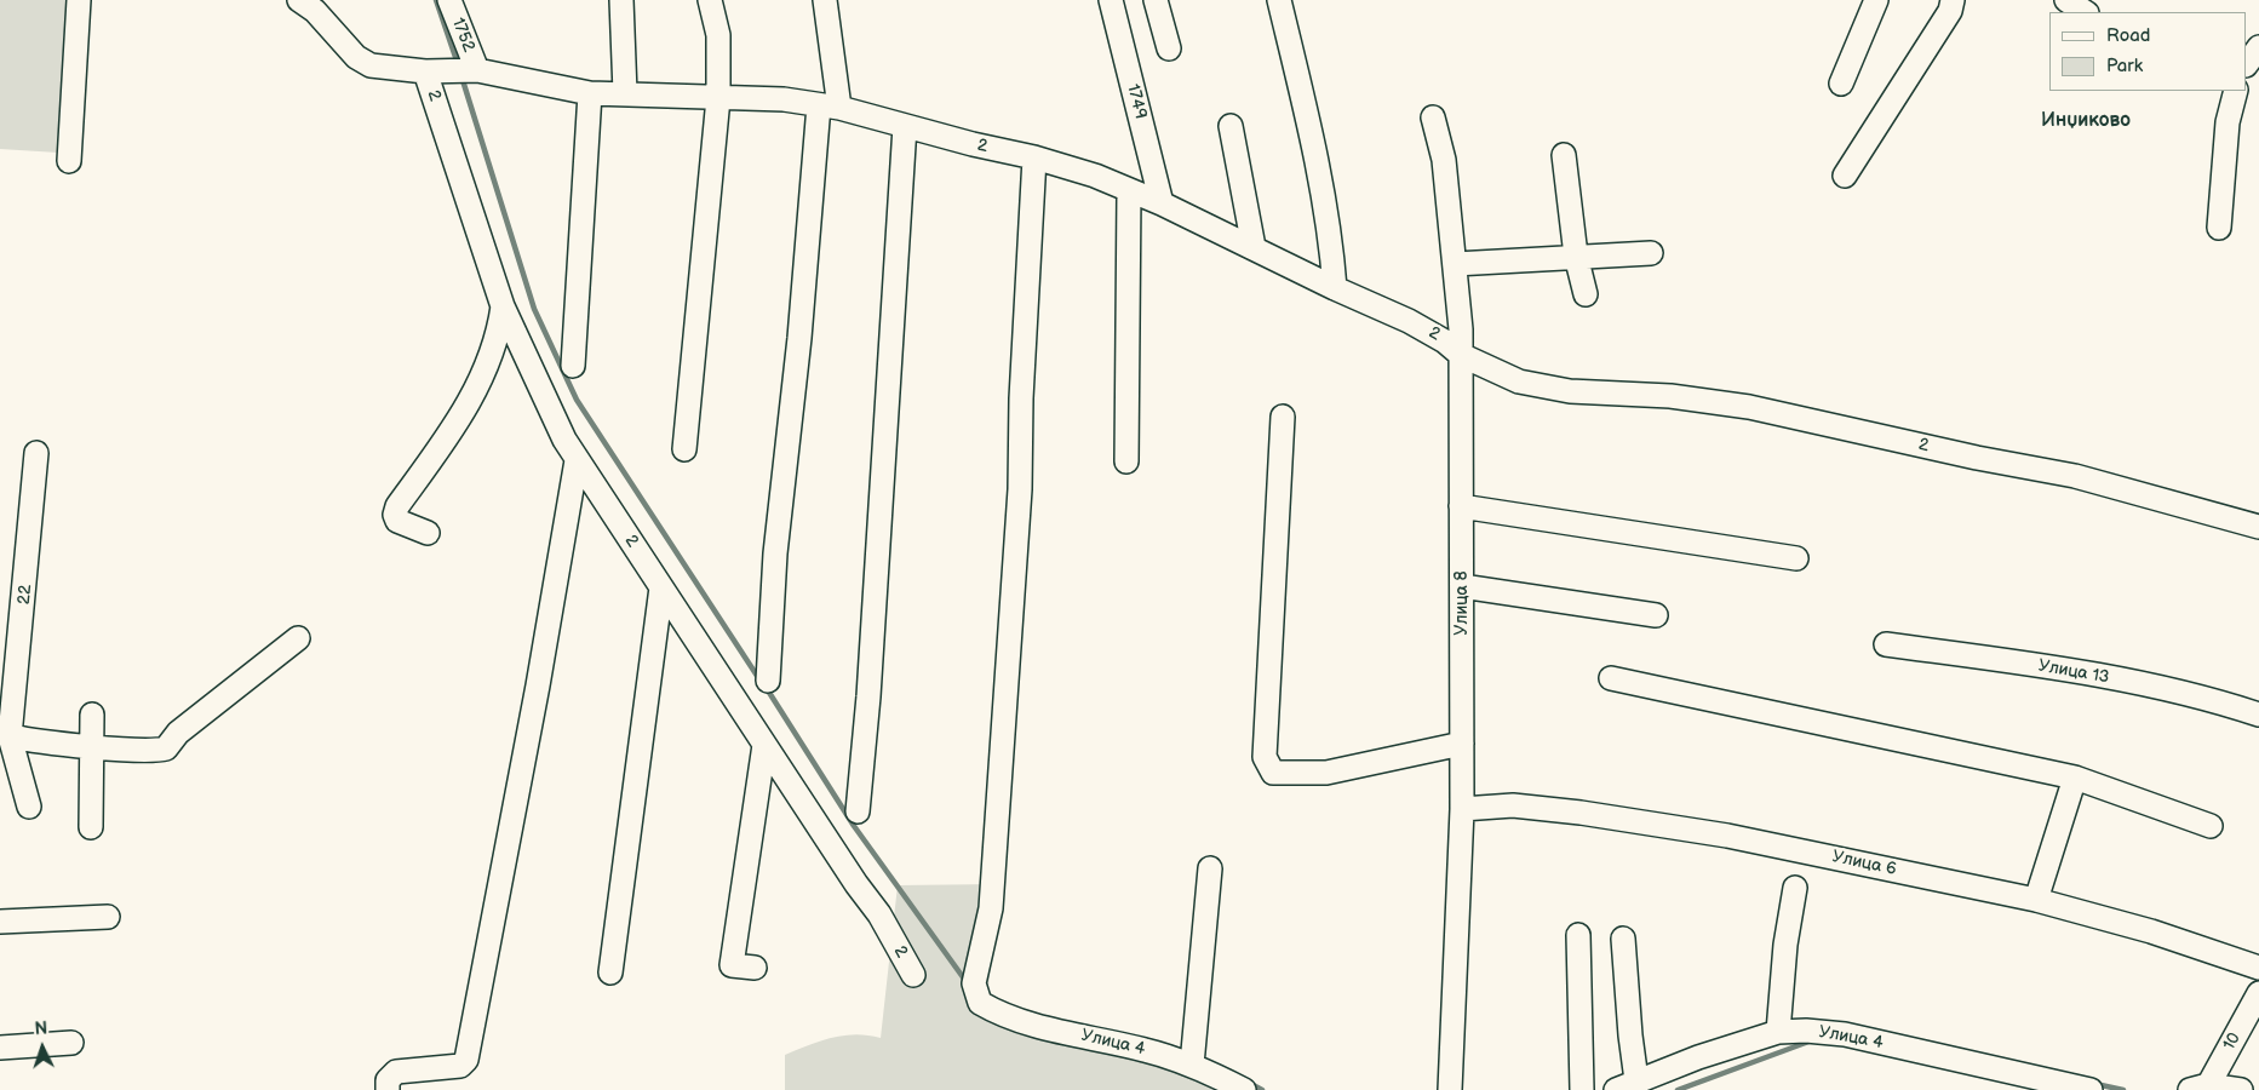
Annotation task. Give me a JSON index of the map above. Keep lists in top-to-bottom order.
{
  "streets": {
    "street": [
      "1752",
      "2",
      "1749",
      "22",
      "Улица 8",
      "Улица 13",
      "Улица 6",
      "Улица 4",
      "10"
    ]
  },
  "crossings": [
    ["1752", "2"],
    ["2", "1749"],
    ["2", "Улица 8"],
    ["2", "Улица 4"],
    ["Улица 8", "Улица 6"]
  ],
  "districts": ["Инџиково"],
  "legend": ["Road", "Park"],
  "north": "top"
}
